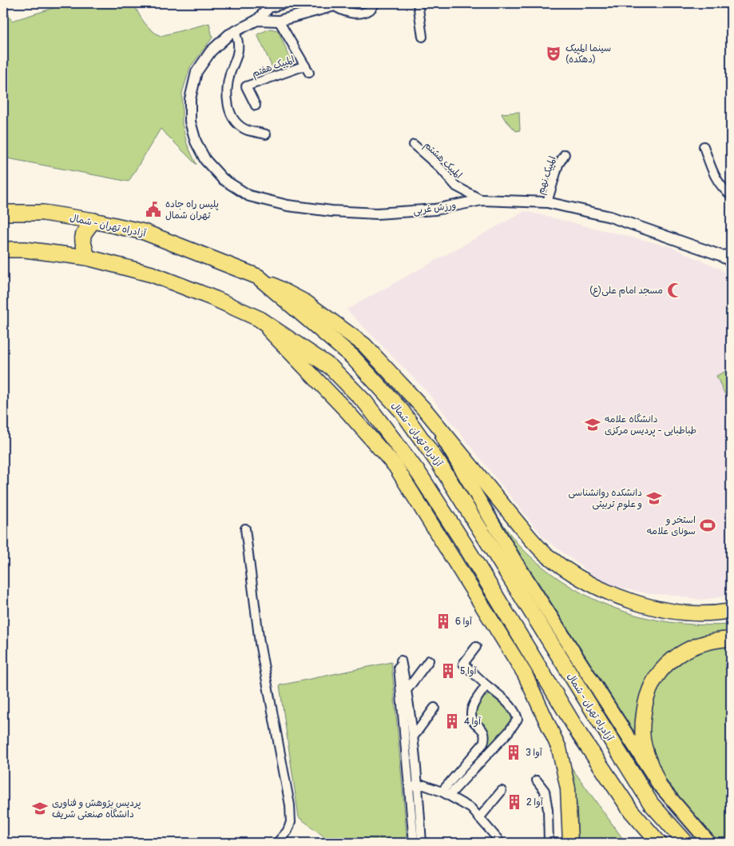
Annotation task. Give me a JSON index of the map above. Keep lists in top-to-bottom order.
{
  "streets": {
    "highway": ["آزادراه تهران - شمال"],
    "street": [
      "المپیک هفتم",
      "المپیک هشتم",
      "المپیک نهم",
      "ورزش غربی"
    ]
  },
  "crossings": [
    ["المپیک هشتم", "ورزش غربی"],
    ["المپیک نهم", "ورزش غربی"]
  ],
  "places": {
    "theatre": ["سینما المپیک (دهکده)"],
    "public building": ["پلیس راه جاده تهران شمال"],
    "mosque": ["مسجد امام علی(ع)"],
    "school or university": ["دانشگاه علامه طباطبایی - پردیس مرکزی", "دانشکده روانشناسی و علوم تربیتی", "پردیس پژوهش و فناوری دانشگاه صنعتی شریف"],
    "sports": ["استخر و سونای علامه"],
    "building": [
      "آوا 6",
      "آوا 5",
      "آوا 4",
      "آوا 3",
      "آوا 2"
    ]
  }
}
